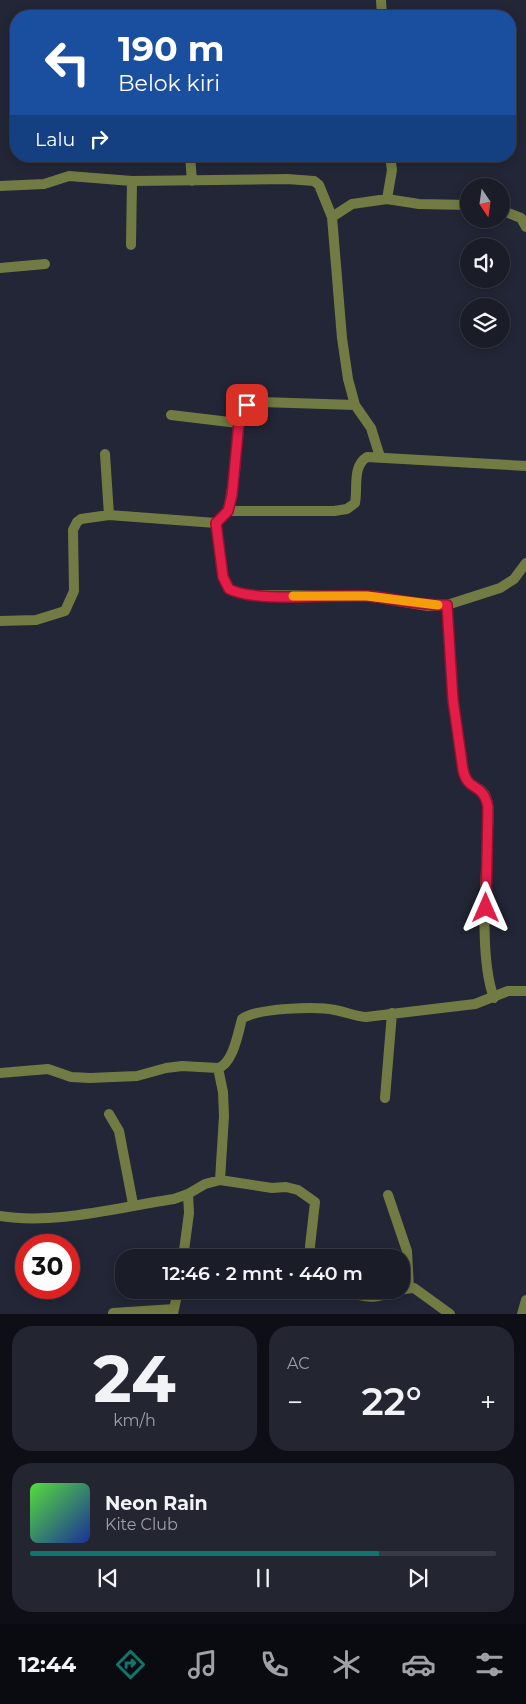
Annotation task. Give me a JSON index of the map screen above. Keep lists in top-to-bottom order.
{
  "north": "bottom",
  "page": {
    "turn": ["190 m", "Belok kiri"],
    "then": "Lalu",
    "limit": "30",
    "trip": "12:46 · 2 mnt · 440 m",
    "tile": [
      ["24", "km/h"],
      "AC"
    ],
    "heat": ["−", "22°", "+"],
    "song": ["Neon Rain", "Kite Club"],
    "tabs": "12:44"
  }
}
